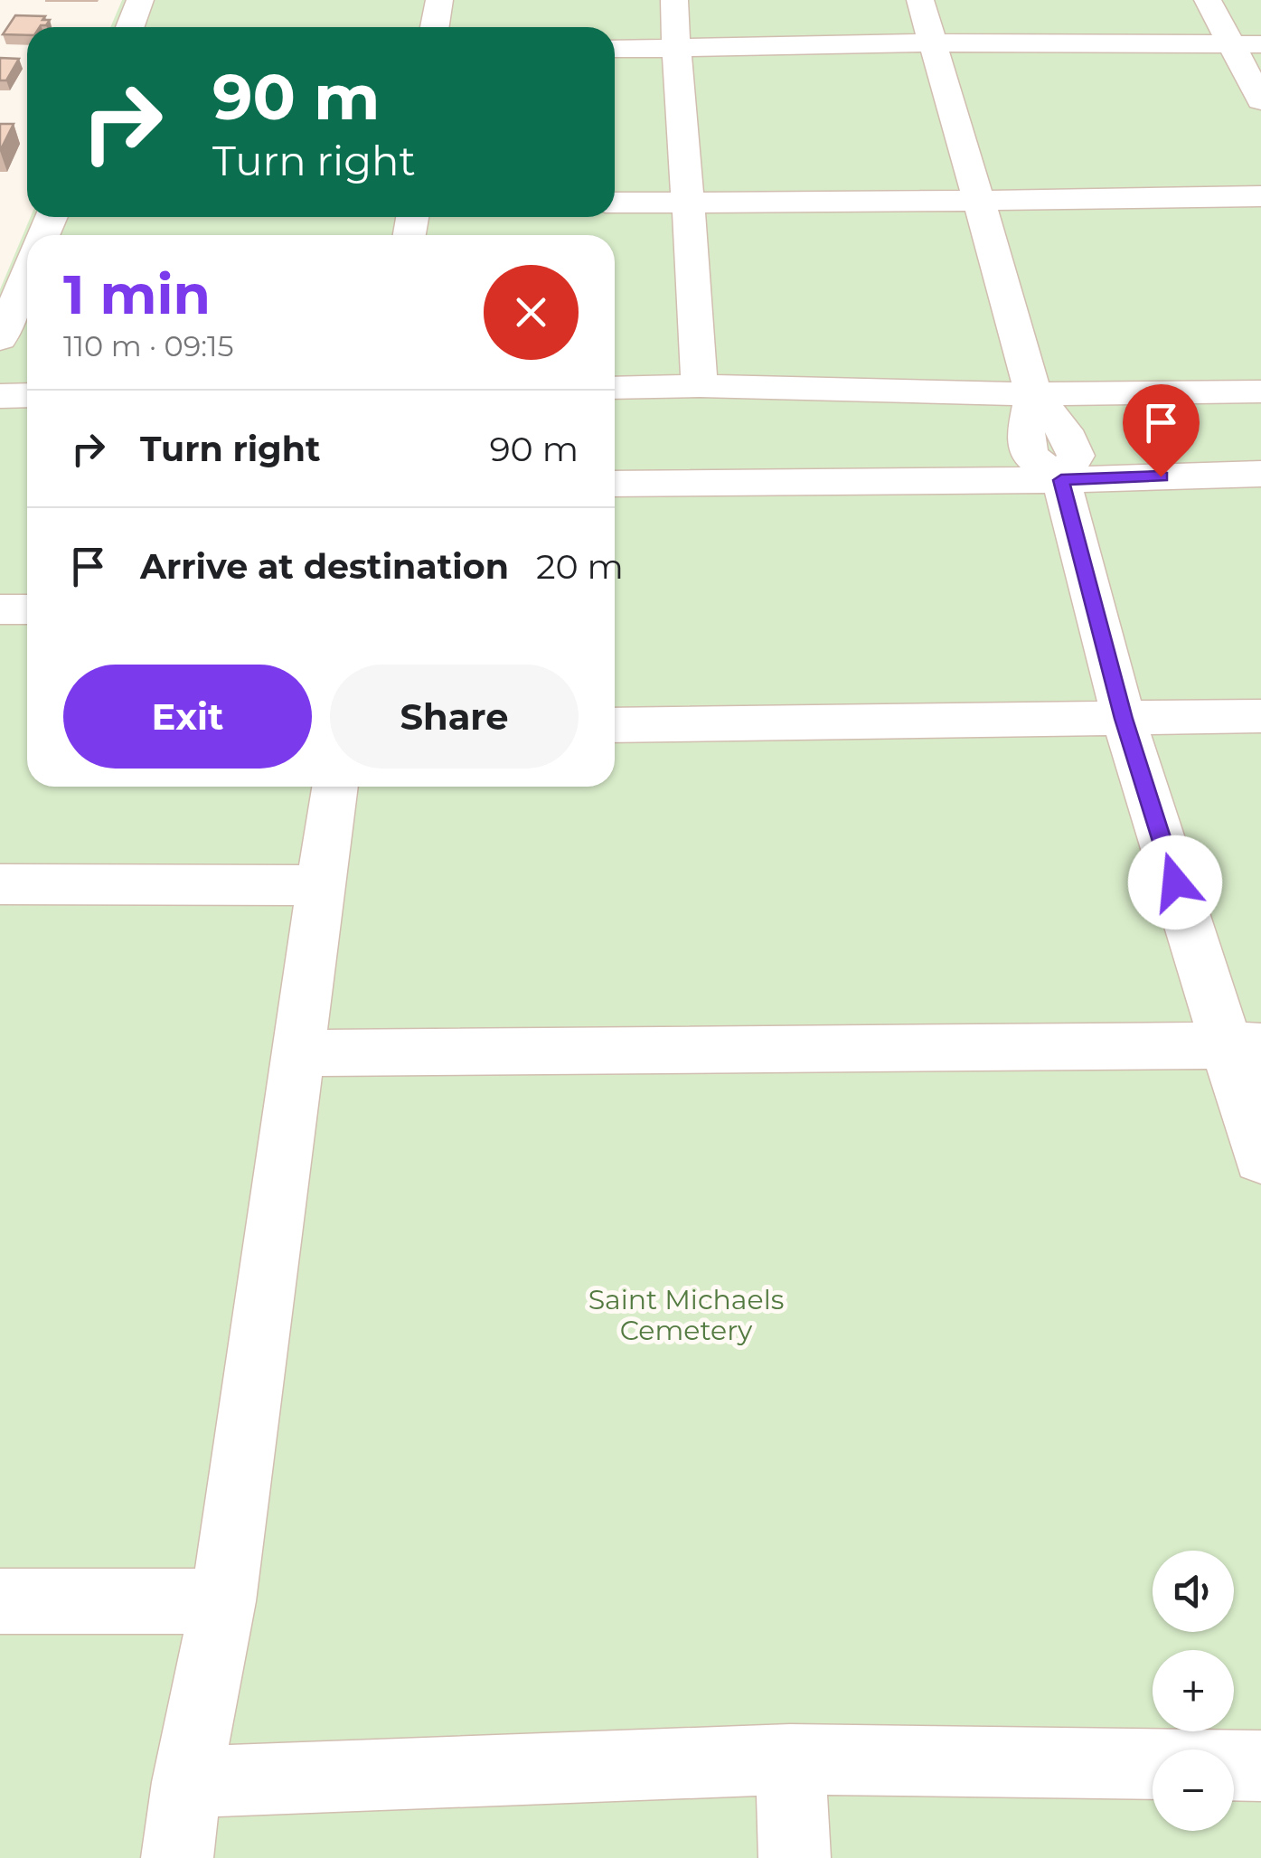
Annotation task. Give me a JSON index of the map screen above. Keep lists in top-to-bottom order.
{
  "parks": ["Saint Michaels Cemetery"],
  "page": {
    "turn": ["90 m", "Turn right"],
    "heading": ["1 min", "110 m · 09:15"],
    "list": [
      {
        "name": "Turn right",
        "value": "90 m"
      },
      {
        "name": "Arrive at destination",
        "value": "20 m"
      }
    ],
    "buttons": ["Exit", "Share"],
    "map_buttons": ["+", "−"]
  }
}
